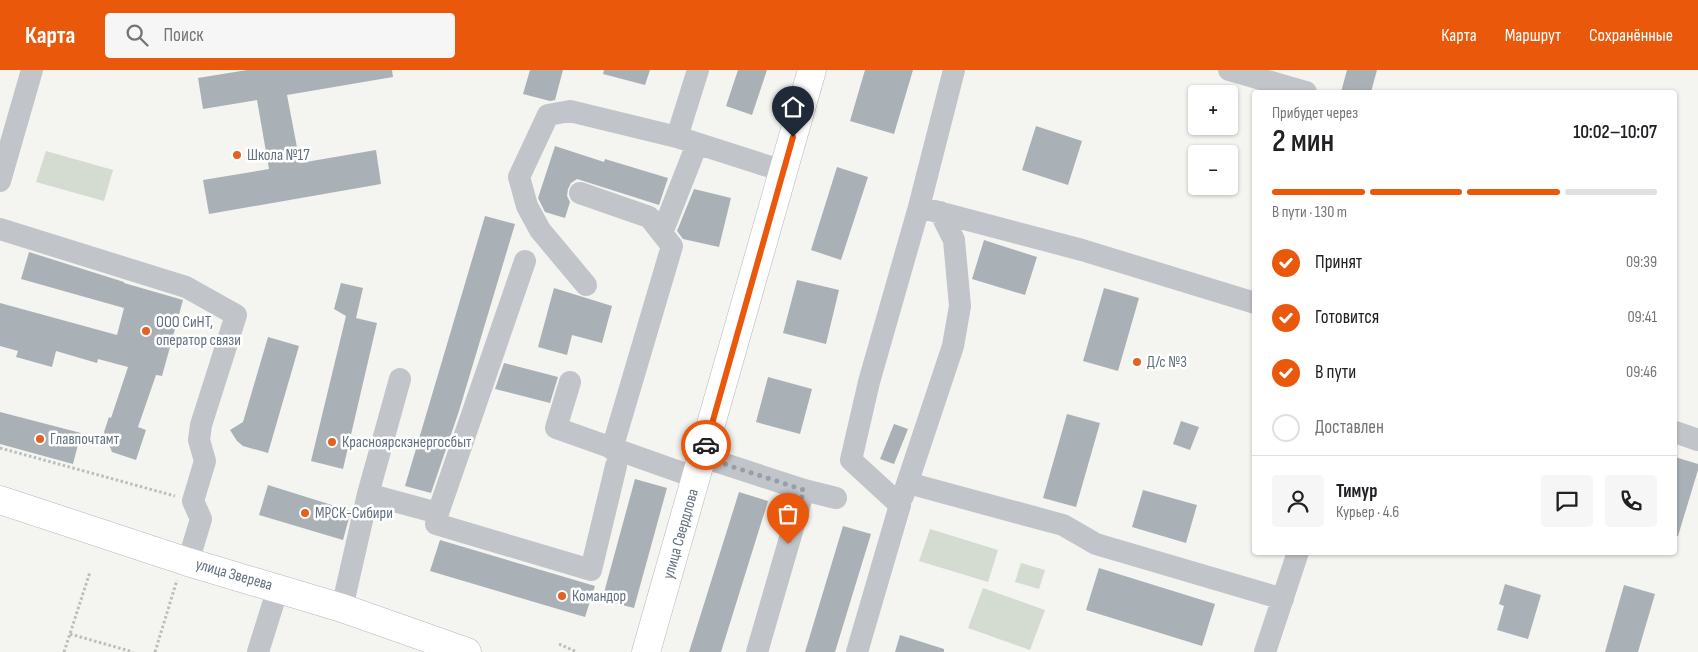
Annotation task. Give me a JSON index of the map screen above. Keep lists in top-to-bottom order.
{
  "streets": {
    "main road": ["улица Свердлова", "улица Зверева"]
  },
  "places": [
    "Школа №17",
    "ООО СиНТ, оператор связи",
    "Д/с №3",
    "Главпочтамт",
    "Красноярскэнергосбыт",
    "МРСК-Сибири",
    "Командор"
  ],
  "page": {
    "header": "Карта",
    "search": "Поиск",
    "nav": ["Карта", "Маршрут", "Сохранённые"],
    "map_buttons": ["+", "−"],
    "heading": ["2 мин", "Прибудет через", "10:02–10:07"],
    "panel": ["Тимур", "Курьер · 4.6"],
    "bar": "В пути · 130 m",
    "list": [
      ["Принят", "09:39"],
      ["Готовится", "09:41"],
      ["В пути", "09:46"],
      "Доставлен"
    ]
  }
}
